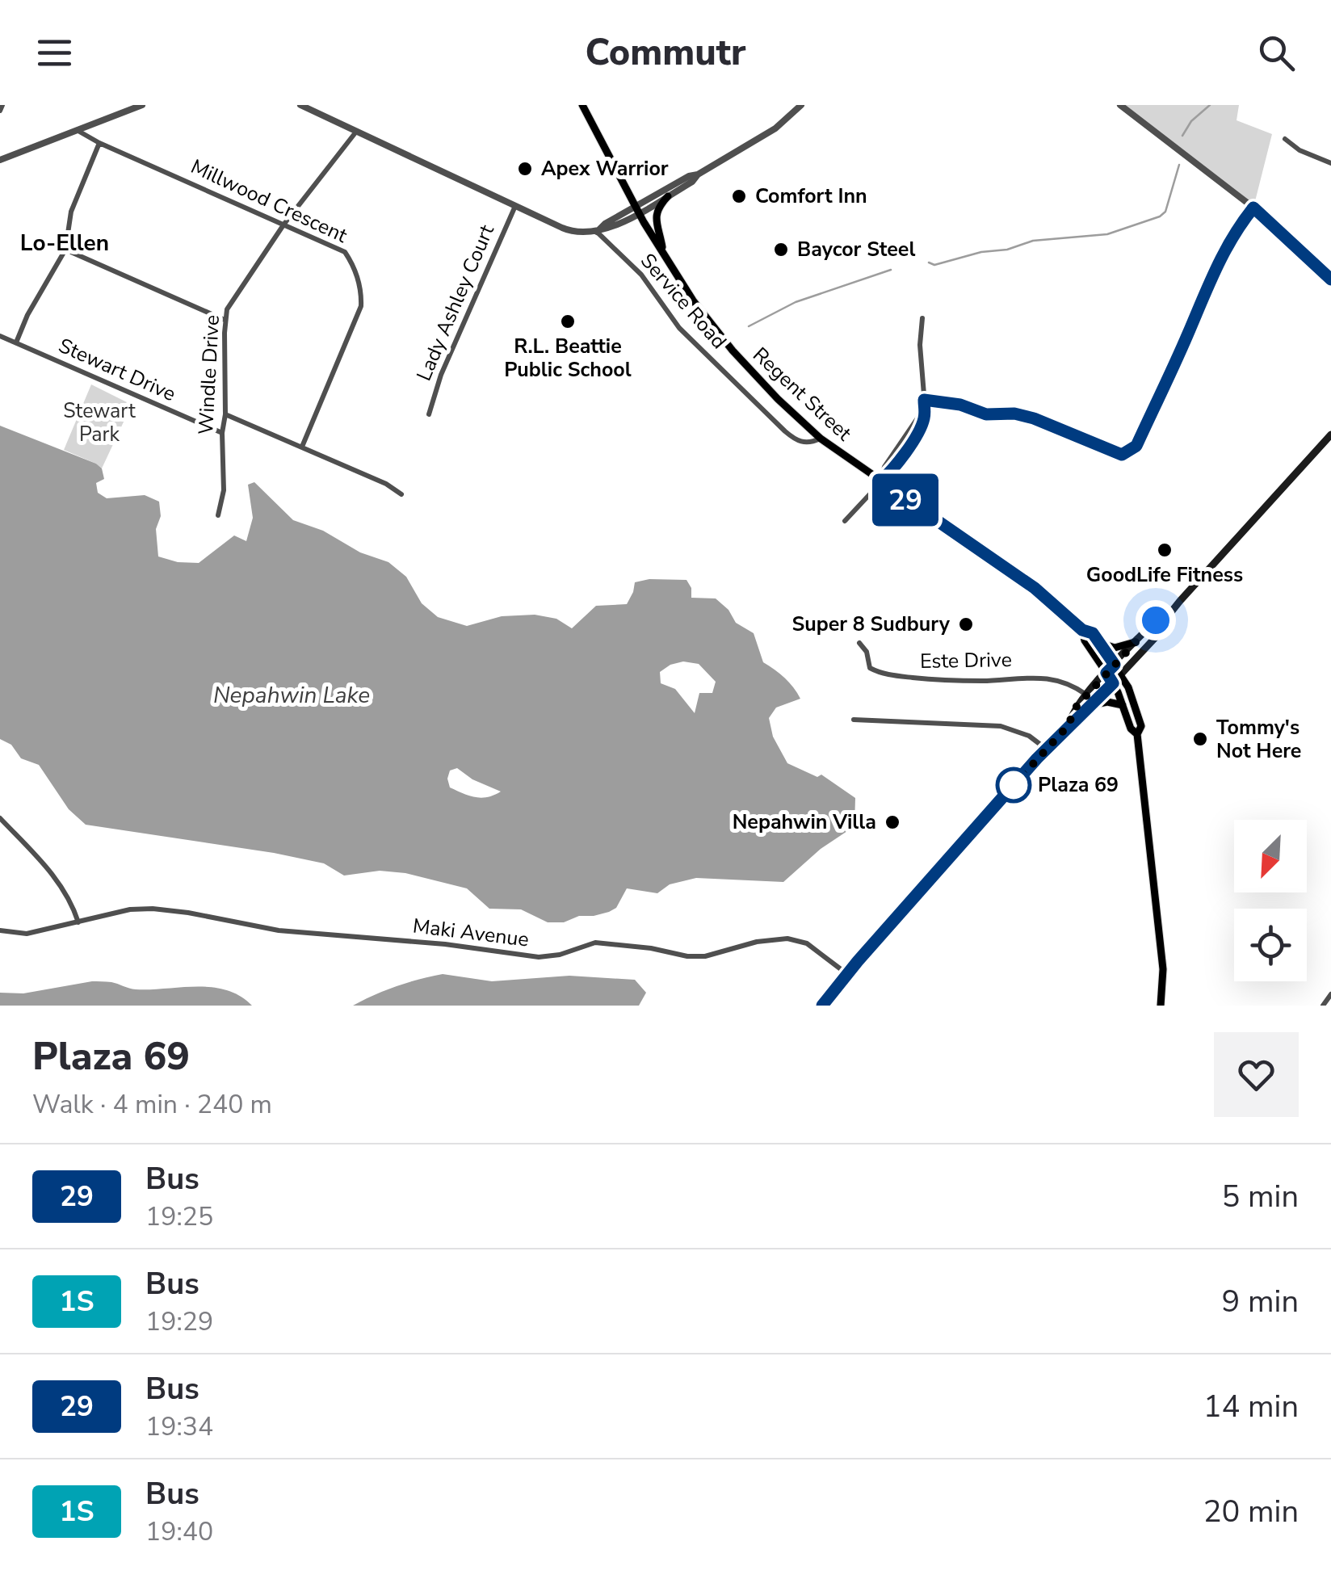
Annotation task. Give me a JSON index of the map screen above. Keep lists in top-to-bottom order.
{
  "streets": {
    "main road": ["Regent Street"],
    "street": [
      "Millwood Crescent",
      "Service Road",
      "Lady Ashley Court",
      "Stewart Drive",
      "Windle Drive",
      "Este Drive",
      "Maki Avenue"
    ]
  },
  "crossings": [
    ["Millwood Crescent", "Windle Drive"],
    ["Service Road", "Regent Street"],
    ["Stewart Drive", "Windle Drive"]
  ],
  "districts": ["Lo-Ellen"],
  "water": ["Nepahwin Lake"],
  "parks": ["Stewart Park"],
  "places": [
    "Apex Warrior",
    "Comfort Inn",
    "Baycor Steel",
    "R.L. Beattie Public School",
    "GoodLife Fitness",
    "Super 8 Sudbury",
    "Tommy's Not Here",
    "Plaza 69",
    "Nepahwin Villa"
  ],
  "lines": ["bus line 29"],
  "north": "bottom left",
  "page": {
    "header": "Commutr",
    "on_map": "29",
    "heading": ["Plaza 69", "Walk · 4 min · 240 m"],
    "list": [
      {
        "mark": "29",
        "name": "Bus",
        "note": "19:25",
        "value": "5 min"
      },
      {
        "mark": "1S",
        "name": "Bus",
        "note": "19:29",
        "value": "9 min"
      },
      {
        "mark": "29",
        "name": "Bus",
        "note": "19:34",
        "value": "14 min"
      },
      {
        "mark": "1S",
        "name": "Bus",
        "note": "19:40",
        "value": "20 min"
      }
    ]
  }
}
